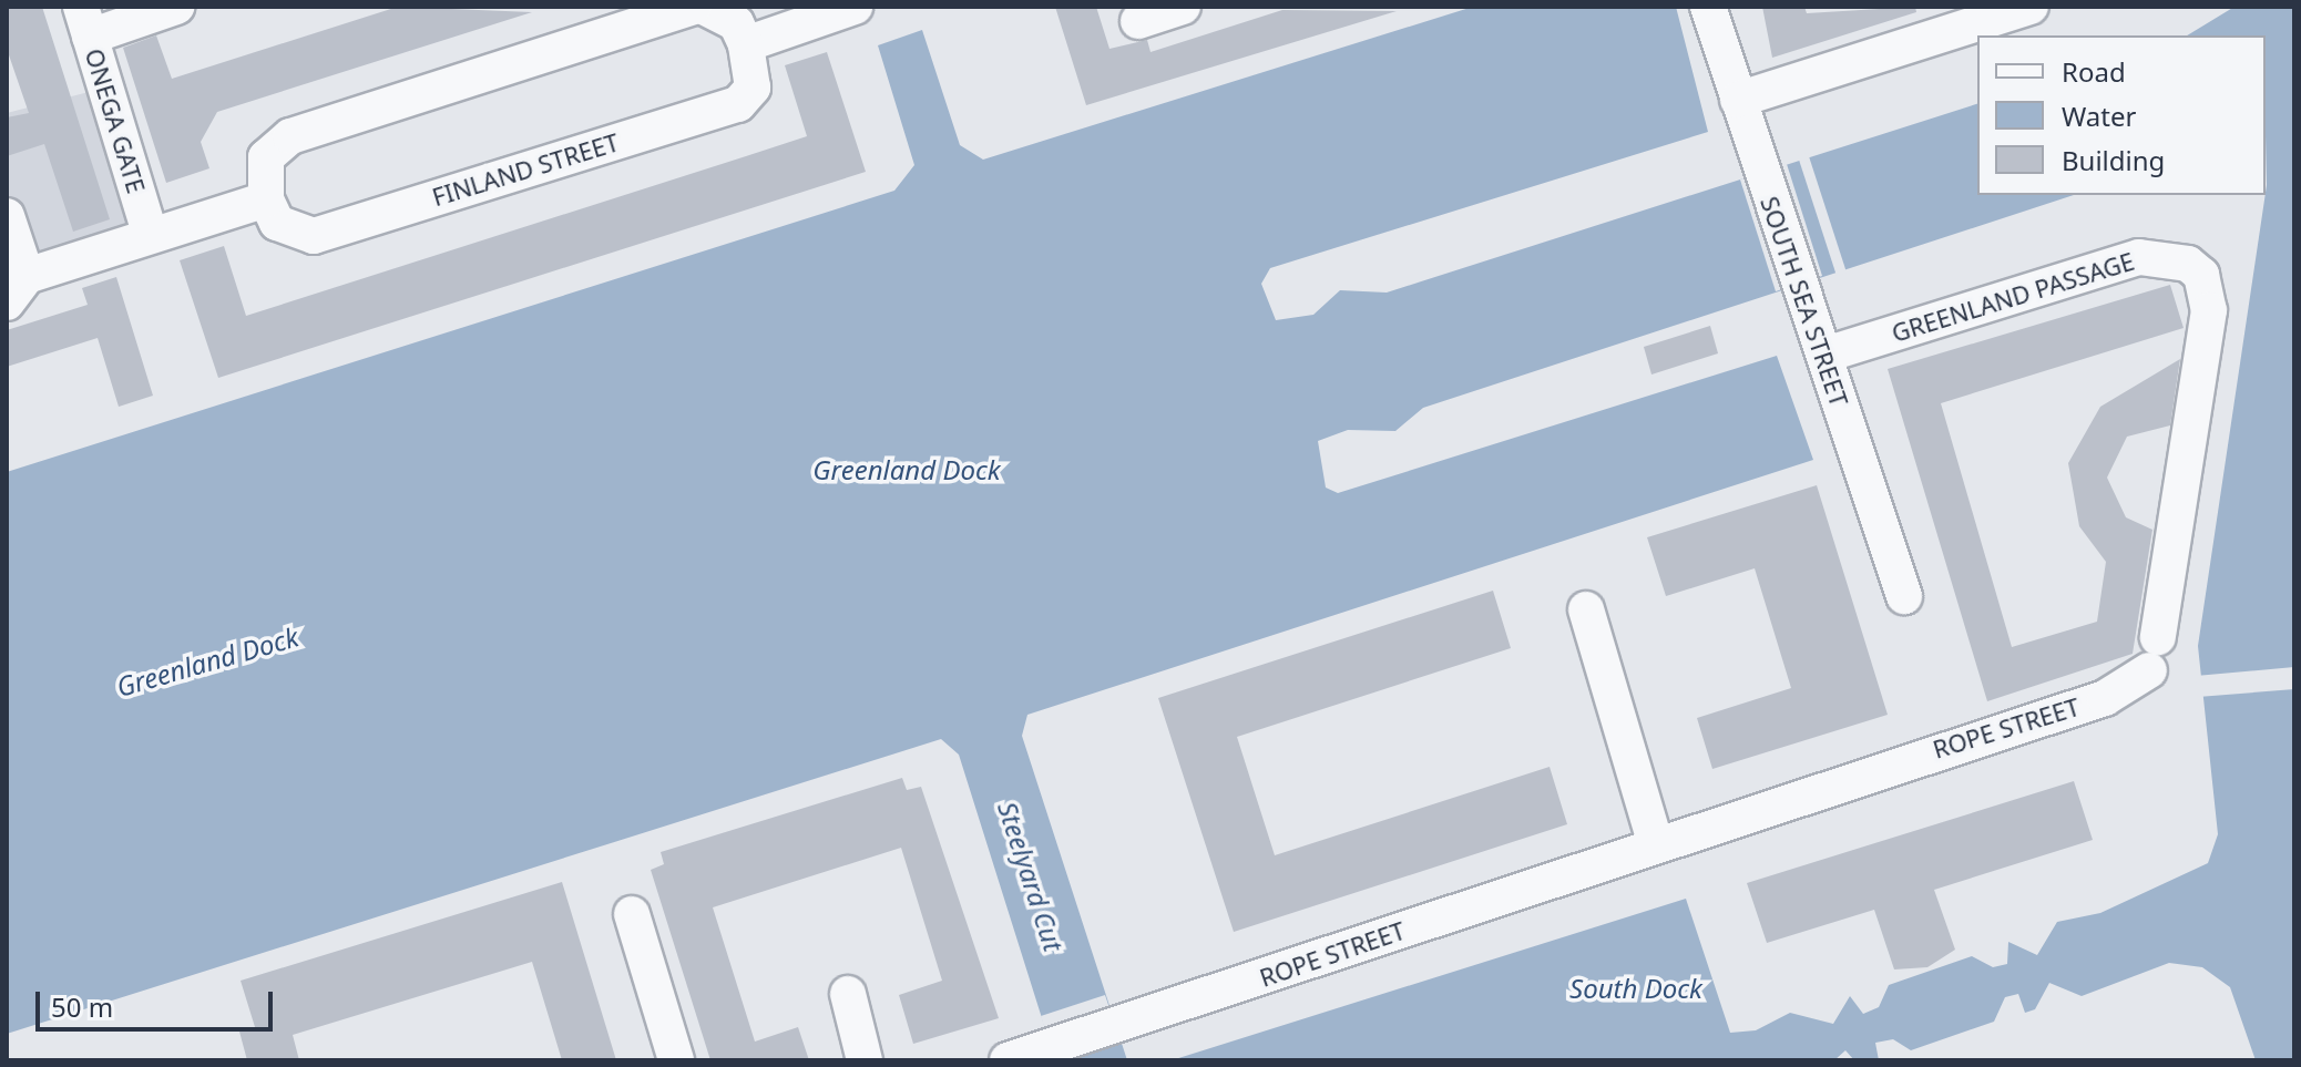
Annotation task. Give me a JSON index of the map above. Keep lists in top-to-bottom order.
{
  "streets": {
    "street": [
      "ONEGA GATE",
      "FINLAND STREET",
      "GREENLAND PASSAGE",
      "SOUTH SEA STREET",
      "ROPE STREET"
    ]
  },
  "crossings": [
    ["GREENLAND PASSAGE", "SOUTH SEA STREET"],
    ["GREENLAND PASSAGE", "ROPE STREET"]
  ],
  "water": ["Greenland Dock", "Steelyard Cut", "South Dock"],
  "legend": ["Road", "Water", "Building"],
  "scale_bar": "50 m"
}
